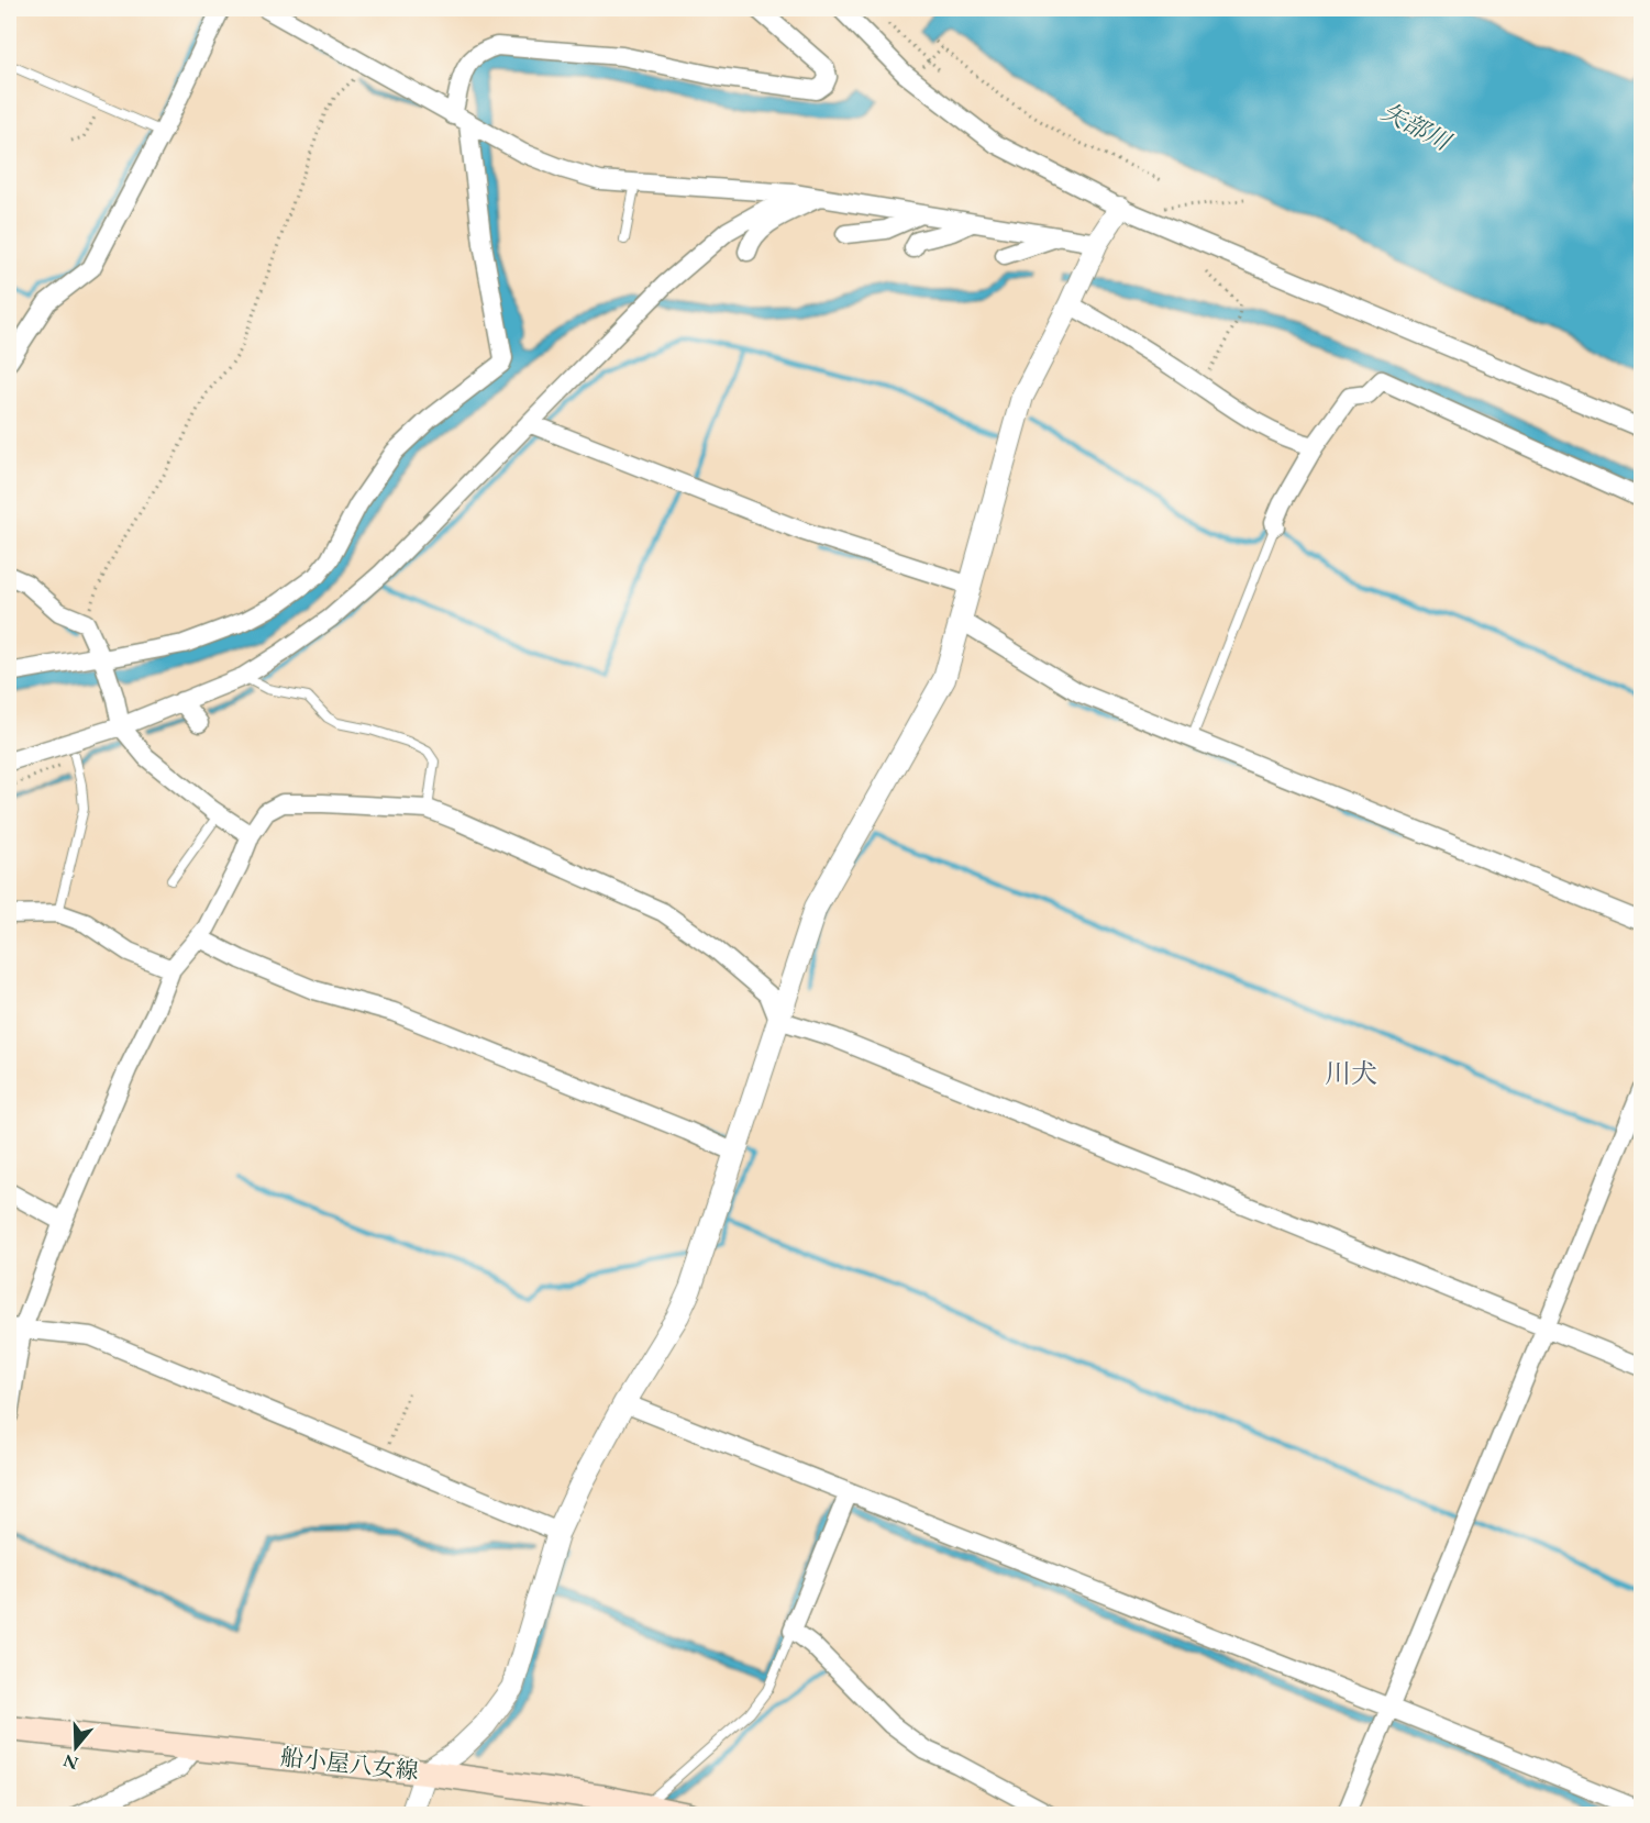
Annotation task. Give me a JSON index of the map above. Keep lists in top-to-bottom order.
{
  "streets": {
    "main road": ["船小屋八女線"]
  },
  "districts": ["川犬"],
  "water": ["矢部川"],
  "north": "bottom"
}
